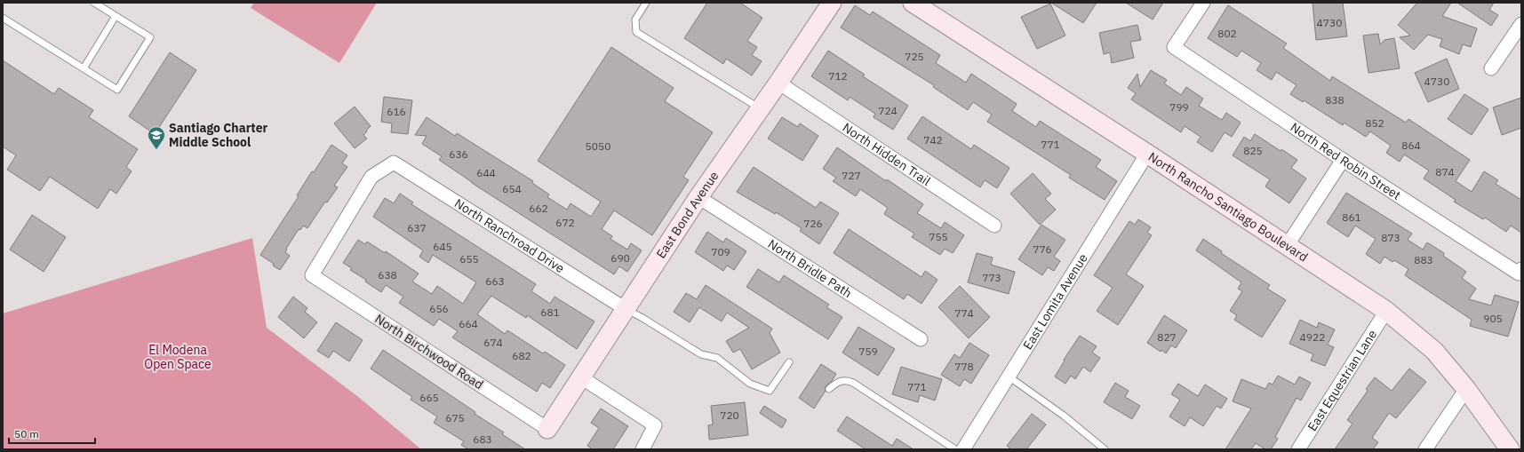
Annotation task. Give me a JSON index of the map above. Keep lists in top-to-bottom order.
{
  "streets": {
    "street": [
      "North Hidden Trail",
      "North Red Robin Street",
      "North Rancho Santiago Boulevard",
      "East Bond Avenue",
      "North Ranchroad Drive",
      "North Bridle Path",
      "East Lomita Avenue",
      "North Birchwood Road",
      "East Equestrian Lane"
    ]
  },
  "crossings": [
    ["North Hidden Trail", "East Bond Avenue"],
    ["North Rancho Santiago Boulevard", "East Lomita Avenue"],
    ["North Rancho Santiago Boulevard", "East Equestrian Lane"],
    ["East Bond Avenue", "North Ranchroad Drive"],
    ["East Bond Avenue", "North Bridle Path"],
    ["East Bond Avenue", "North Birchwood Road"],
    ["North Ranchroad Drive", "North Birchwood Road"]
  ],
  "parks": ["El Modena Open Space"],
  "places": {
    "school or university": ["Santiago Charter Middle School"]
  },
  "house_numbers": [
    "4730",
    "802",
    "725",
    "712",
    "4730",
    "838",
    "799",
    "724",
    "616",
    "852",
    "742",
    "771",
    "864",
    "5050",
    "825",
    "636",
    "874",
    "644",
    "727",
    "654",
    "662",
    "861",
    "672",
    "726",
    "637",
    "755",
    "873",
    "645",
    "776",
    "709",
    "690",
    "655",
    "883",
    "638",
    "773",
    "663",
    "656",
    "681",
    "774",
    "905",
    "664",
    "827",
    "4922",
    "674",
    "759",
    "682",
    "778",
    "771",
    "665",
    "720",
    "675",
    "683"
  ],
  "scale_bar": "50 m"
}
